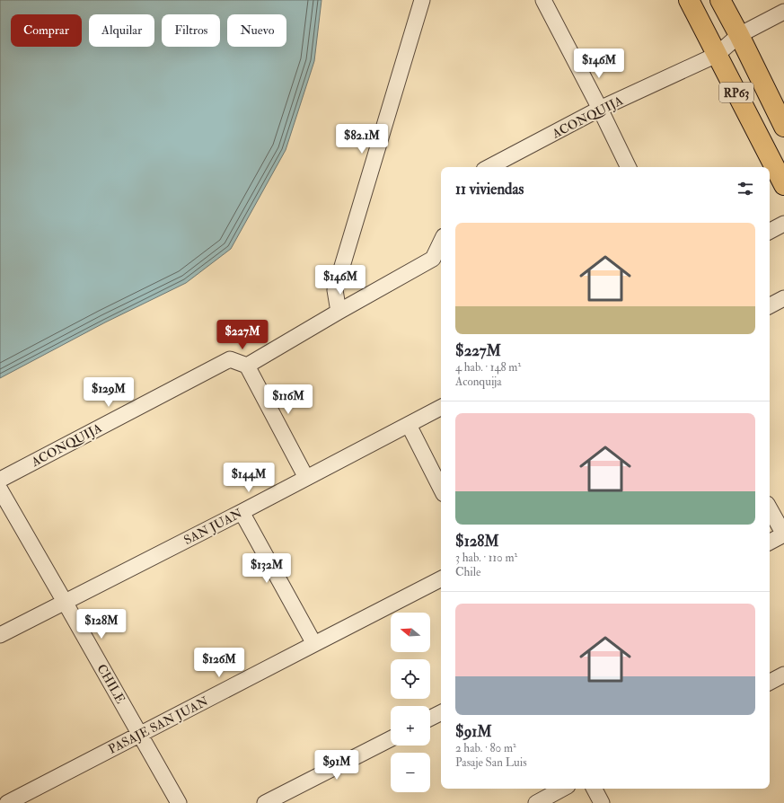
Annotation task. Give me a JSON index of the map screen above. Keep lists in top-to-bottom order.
{
  "streets": {
    "main road": ["RP63"],
    "street": [
      "ACONQUIJA",
      "SAN JUAN",
      "CHILE",
      "PASAJE SAN JUAN"
    ]
  },
  "crossings": [
    ["RP63", "ACONQUIJA"],
    ["SAN JUAN", "CHILE"],
    ["CHILE", "PASAJE SAN JUAN"]
  ],
  "north": "left",
  "page": {
    "chip": [
      "Comprar",
      "Alquilar",
      "Filtros",
      "Nuevo"
    ],
    "price": [
      "$146M",
      "$82.1M",
      "$146M",
      "$227M",
      "$129M",
      "$116M",
      "$144M",
      "$132M",
      "$128M",
      "$126M",
      "$91M"
    ],
    "heading": "11 viviendas",
    "list": [
      {
        "name": "$227M",
        "note": "4 hab. · 148 m² · Aconquija"
      },
      {
        "name": "$128M",
        "note": "3 hab. · 110 m² · Chile"
      },
      {
        "name": "$91M",
        "note": "2 hab. · 80 m² · Pasaje San Luis"
      }
    ],
    "map_buttons": ["+", "−"]
  }
}
